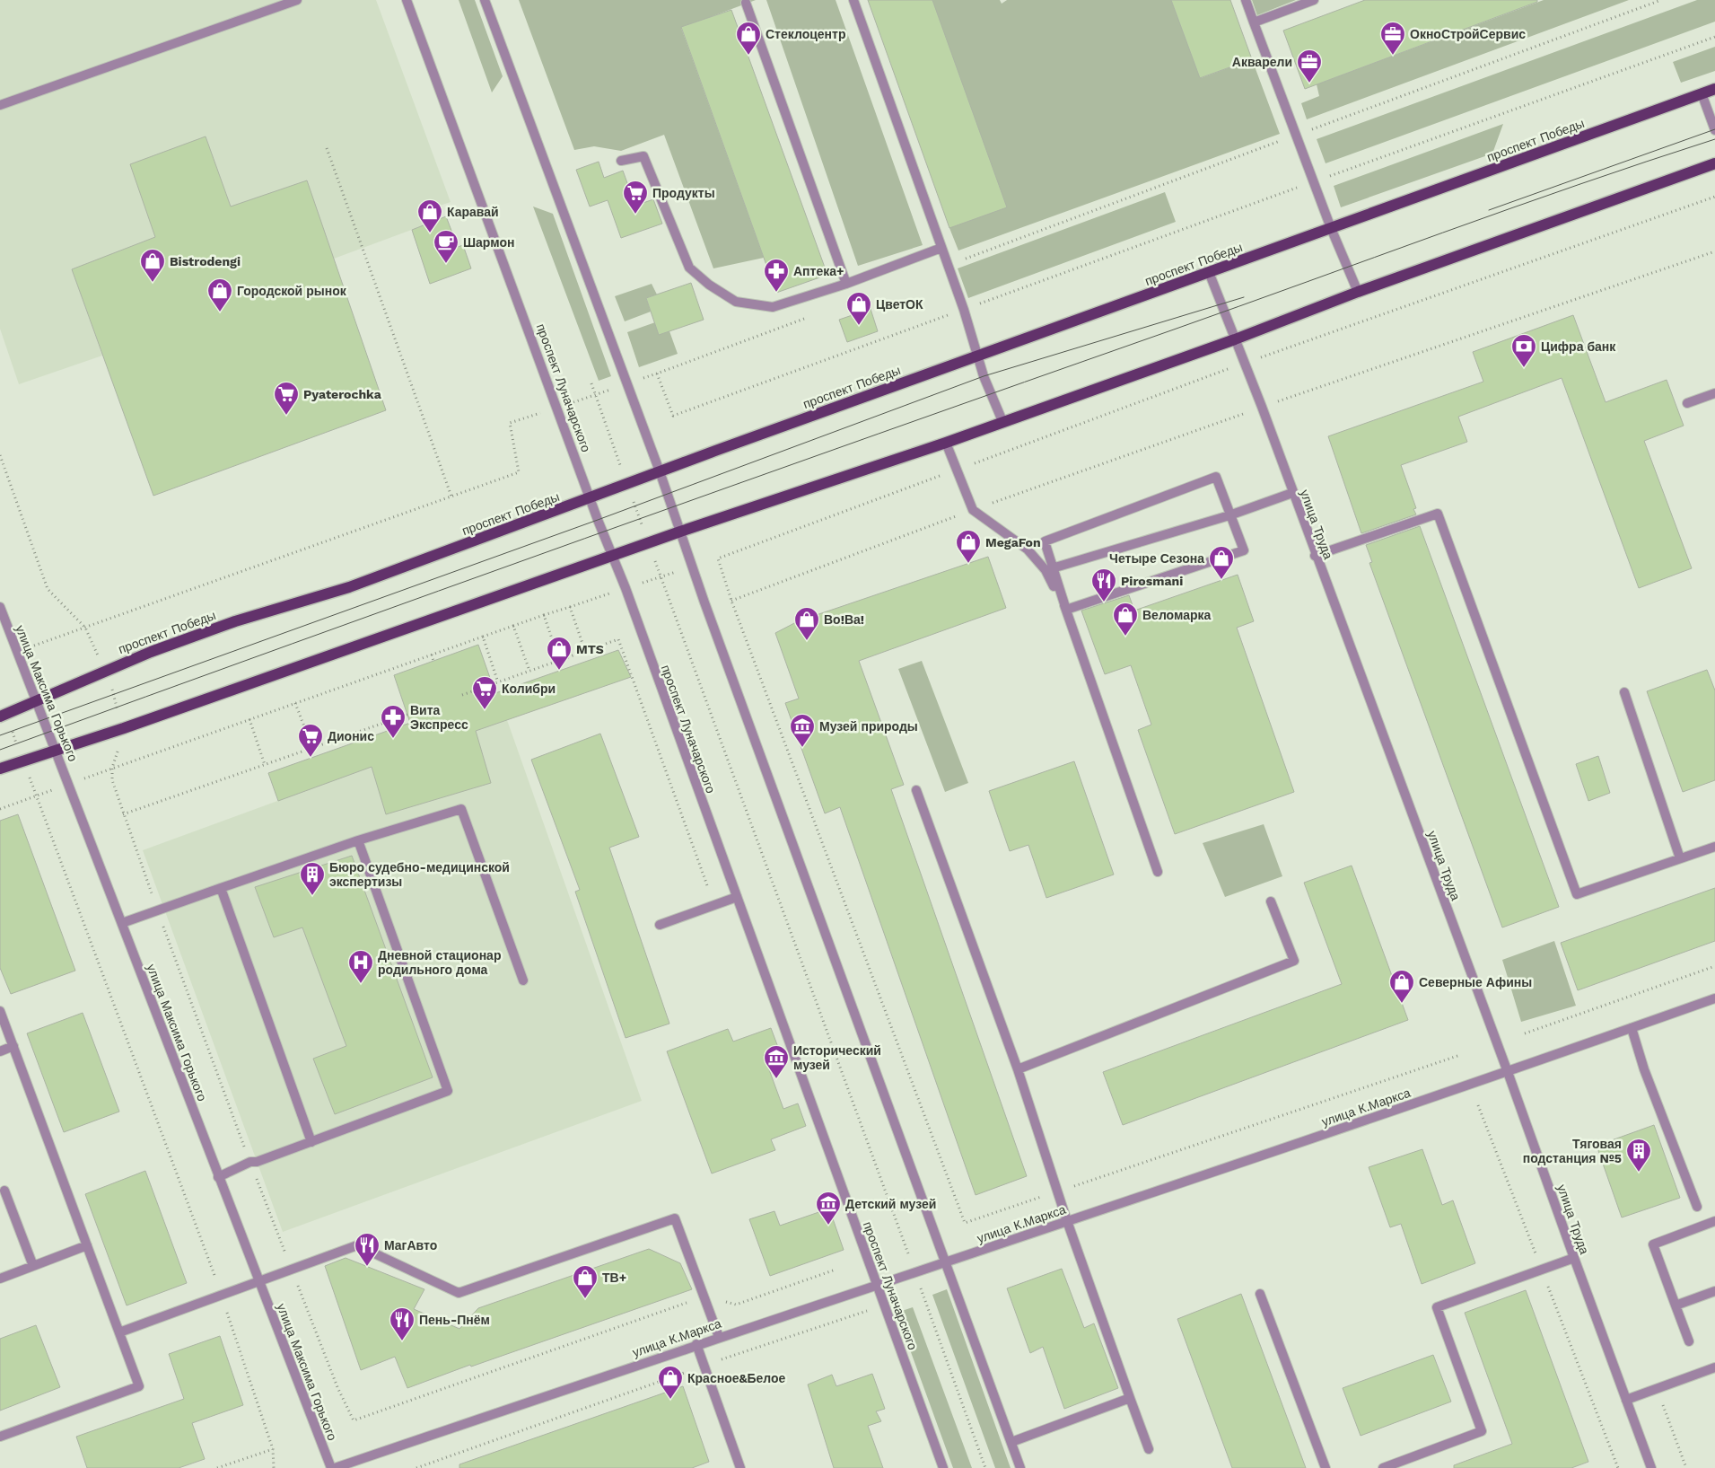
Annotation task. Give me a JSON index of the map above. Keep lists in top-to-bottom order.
{
  "streets": {
    "main road": ["проспект Победы"],
    "street": [
      "проспект Луначарского",
      "улица Труда",
      "улица Максима Горького",
      "улица К.Маркса"
    ]
  },
  "crossings": [
    ["проспект Победы", "проспект Луначарского"],
    ["проспект Победы", "улица Труда"],
    ["проспект Победы", "улица Максима Горького"],
    ["проспект Луначарского", "улица К.Маркса"],
    ["улица Труда", "улица К.Маркса"]
  ],
  "places": {
    "shop": [
      "Стеклоцентр",
      "Каравай",
      "Bistrodengi",
      "Городской рынок",
      "ЦветОК",
      "MegaFon",
      "Четыре Сезона",
      "Веломарка",
      "Во!Ва!",
      "MTS",
      "Северные Афины",
      "ТВ+",
      "Красное&Белое"
    ],
    "office": ["ОкноСтройСервис", "Акварели"],
    "supermarket": [
      "Продукты",
      "Pyaterochka",
      "Колибри",
      "Дионис"
    ],
    "cafe": ["Шармон"],
    "pharmacy": ["Аптека+", "Вита Экспресс"],
    "bank": ["Цифра банк"],
    "restaurant": ["Pirosmani", "МагАвто", "Пень-Пнём"],
    "museum": ["Музей природы", "Исторический музей", "Детский музей"],
    "building": ["Бюро судебно-медицинской экспертизы", "Тяговая подстанция №5"],
    "hospital": ["Дневной стационар родильного дома"]
  }
}
